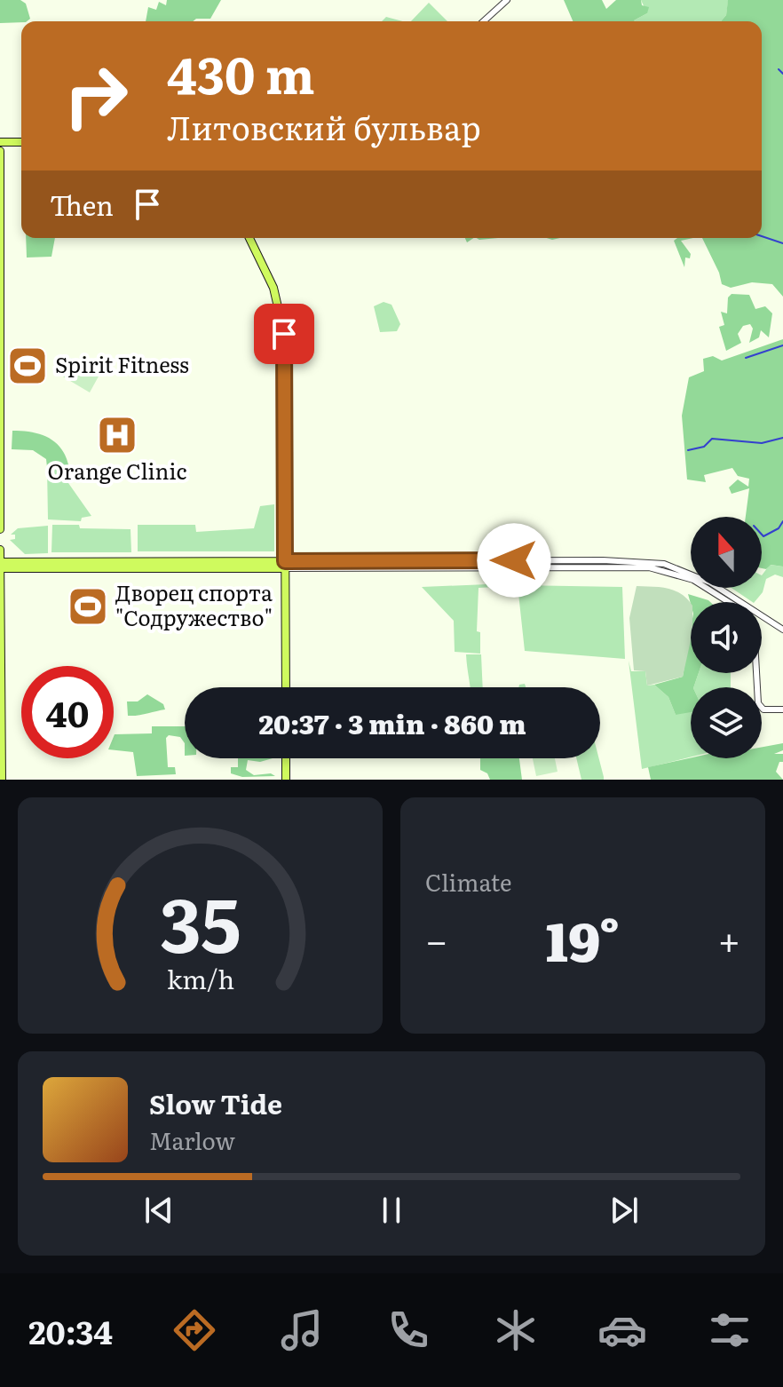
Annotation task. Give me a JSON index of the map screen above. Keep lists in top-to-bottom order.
{
  "places": {
    "sports": ["Spirit Fitness", "Дворец спорта \"Содружество\""],
    "hospital": ["Orange Clinic"]
  },
  "north": "top",
  "page": {
    "turn": ["430 m", "Литовский бульвар"],
    "then": "Then",
    "limit": "40",
    "trip": "20:37 · 3 min · 860 m",
    "tile": "Climate",
    "heat": ["−", "19°", "+"],
    "song": ["Slow Tide", "Marlow"],
    "tabs": "20:34",
    "gauge": ["35", "km/h"]
  }
}
